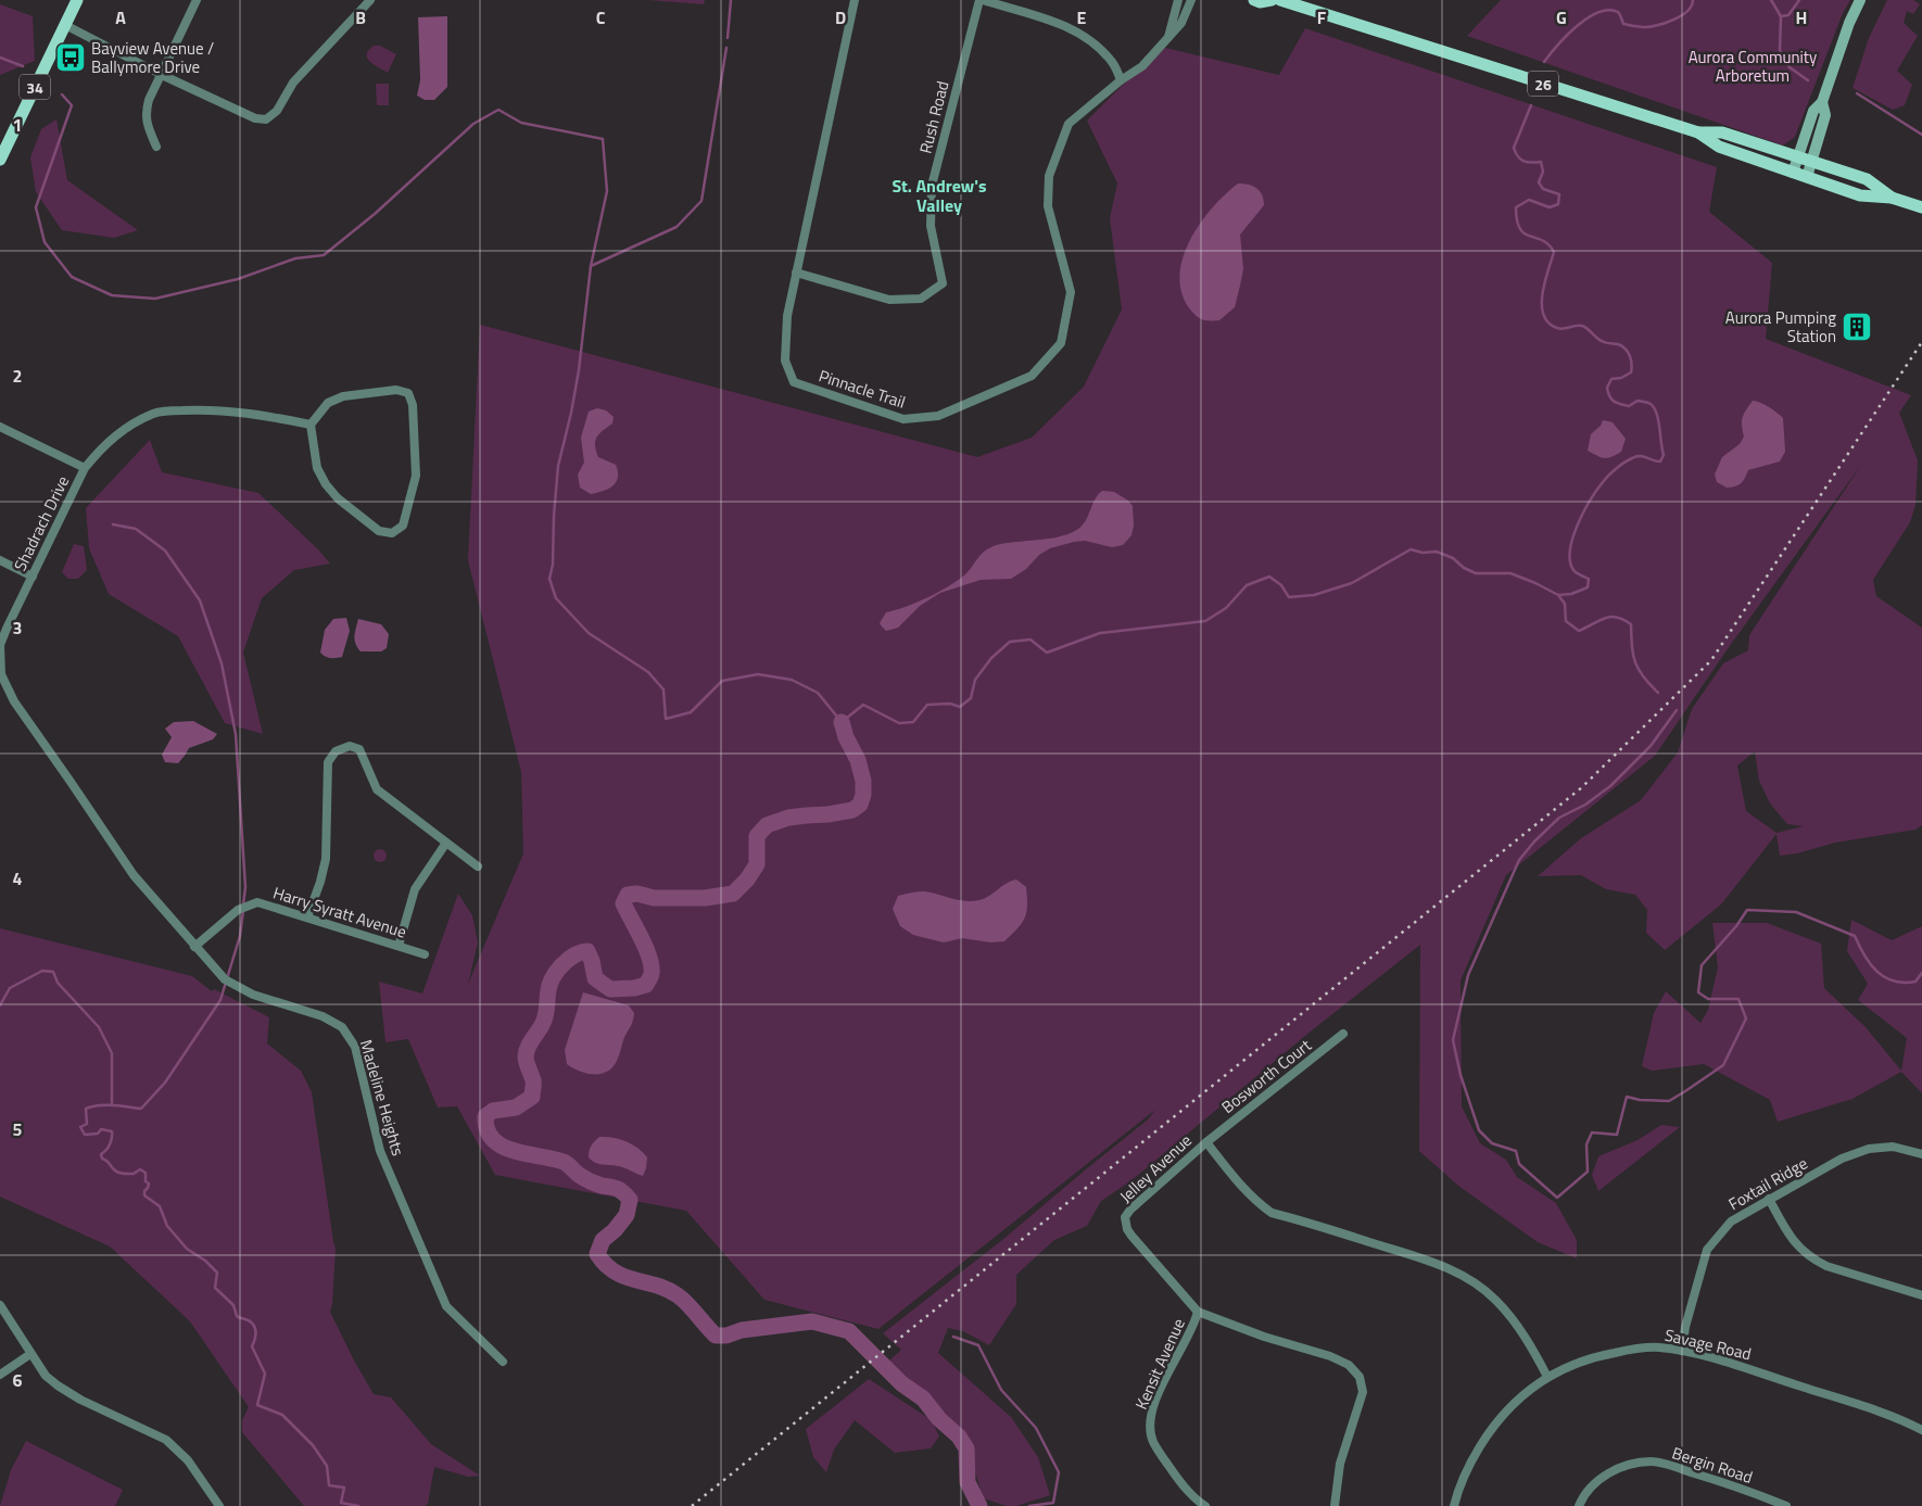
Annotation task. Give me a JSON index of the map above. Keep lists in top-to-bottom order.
{
  "streets": {
    "main road": ["26", "34"],
    "street": [
      "Rush Road",
      "Pinnacle Trail",
      "Shadrach Drive",
      "Harry Syratt Avenue",
      "Bosworth Court",
      "Madeline Heights",
      "Jelley Avenue",
      "Foxtail Ridge",
      "Savage Road",
      "Kensit Avenue",
      "Bergin Road"
    ]
  },
  "crossings": [
    ["Rush Road", "Pinnacle Trail"],
    ["Shadrach Drive", "Madeline Heights"],
    ["Harry Syratt Avenue", "Madeline Heights"],
    ["Bosworth Court", "Jelley Avenue"],
    ["Jelley Avenue", "Savage Road"],
    ["Jelley Avenue", "Kensit Avenue"],
    ["Foxtail Ridge", "Savage Road"]
  ],
  "districts": ["St. Andrew's Valley"],
  "parks": ["Aurora Community Arboretum"],
  "places": {
    "bus stop": ["Bayview Avenue / Ballymore Drive"],
    "building": ["Aurora Pumping Station"]
  },
  "grid": {
    "columns": [
      "A",
      "B",
      "C",
      "D",
      "E",
      "F",
      "G",
      "H"
    ],
    "rows": [
      "1",
      "2",
      "3",
      "4",
      "5",
      "6"
    ]
  }
}
